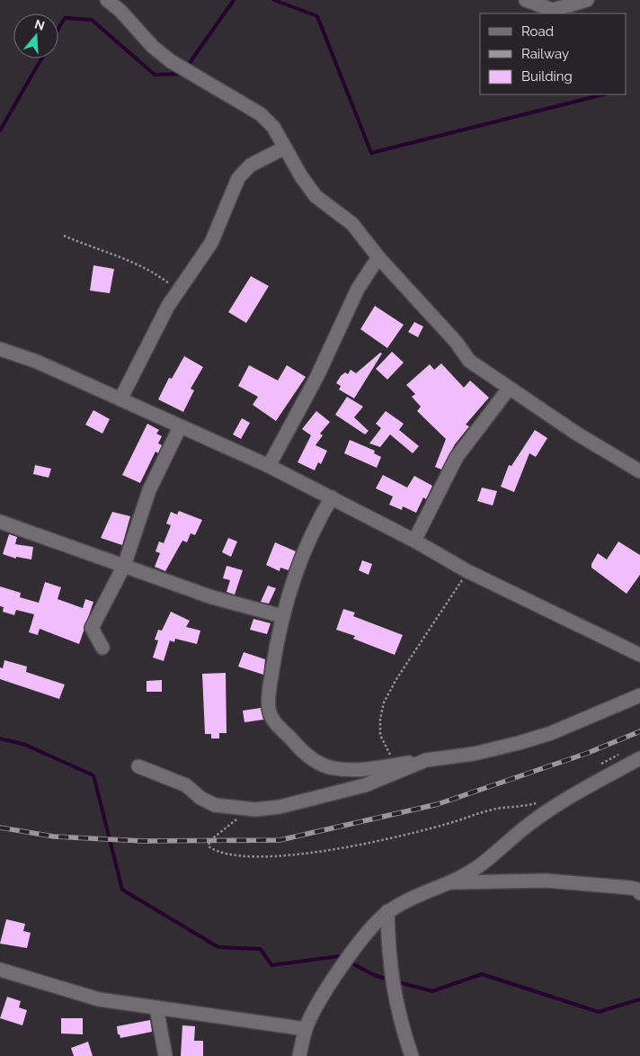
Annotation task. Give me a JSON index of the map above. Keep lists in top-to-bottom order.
{
  "legend": ["Road", "Railway", "Building"],
  "north": "top"
}
